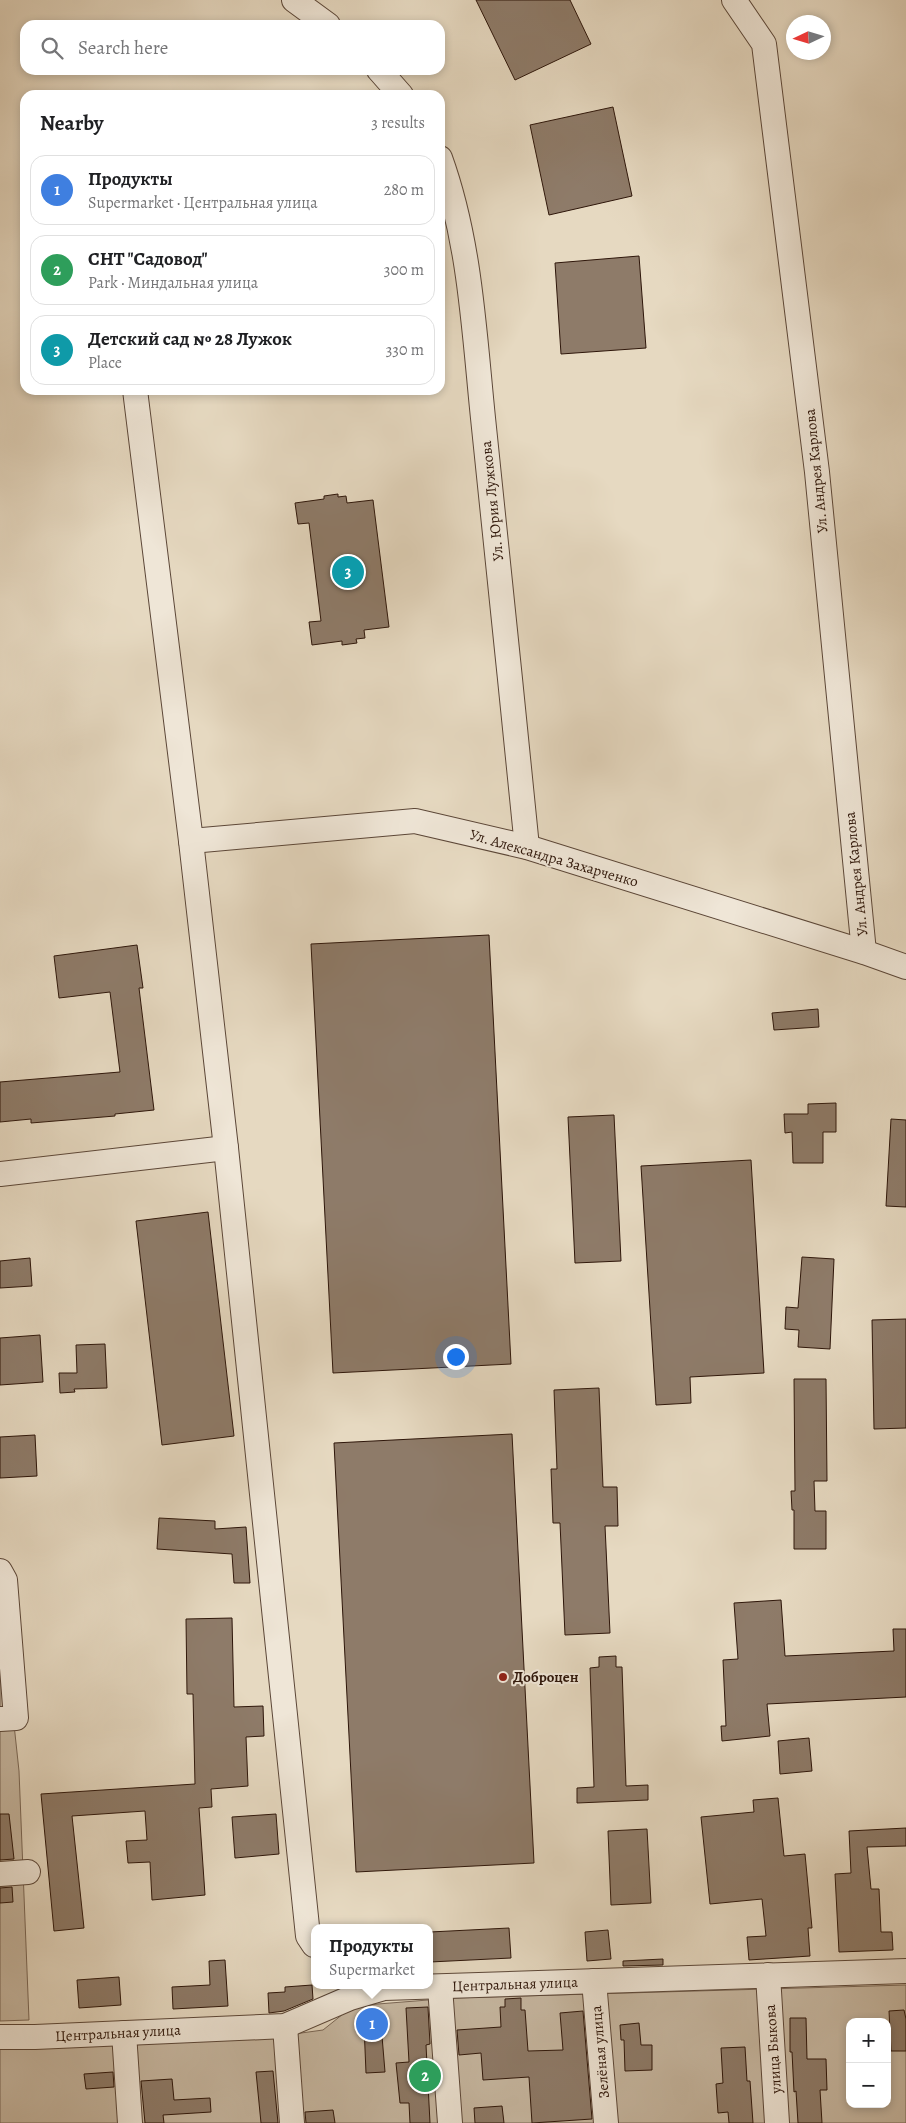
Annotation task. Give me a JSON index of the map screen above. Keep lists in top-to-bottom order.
{
  "streets": {
    "street": [
      "Ул. Андрея Карлова",
      "Ул. Юрия Лужкова",
      "Ул. Александра Захарченко",
      "Центральная улица",
      "улица Быкова",
      "Зелёная улица"
    ]
  },
  "crossings": [
    ["Ул. Андрея Карлова", "Ул. Александра Захарченко"],
    ["Ул. Юрия Лужкова", "Ул. Александра Захарченко"],
    ["Центральная улица", "улица Быкова"],
    ["Центральная улица", "Зелёная улица"]
  ],
  "places": ["Доброцен"],
  "north": "left",
  "page": {
    "search": "Search here",
    "heading": ["Nearby", "3 results"],
    "list": [
      {
        "mark": "1",
        "name": "Продукты",
        "note": "Supermarket · Центральная улица",
        "value": "280 m"
      },
      {
        "mark": "2",
        "name": "СНТ \"Садовод\"",
        "note": "Park · Миндальная улица",
        "value": "300 m"
      },
      {
        "mark": "3",
        "name": "Детский сад № 28 Лужок",
        "note": "Place",
        "value": "330 m"
      }
    ],
    "pins": ["3", "1", "2"],
    "popup": ["Продукты", "Supermarket"],
    "map_buttons": ["+", "−"]
  }
}
